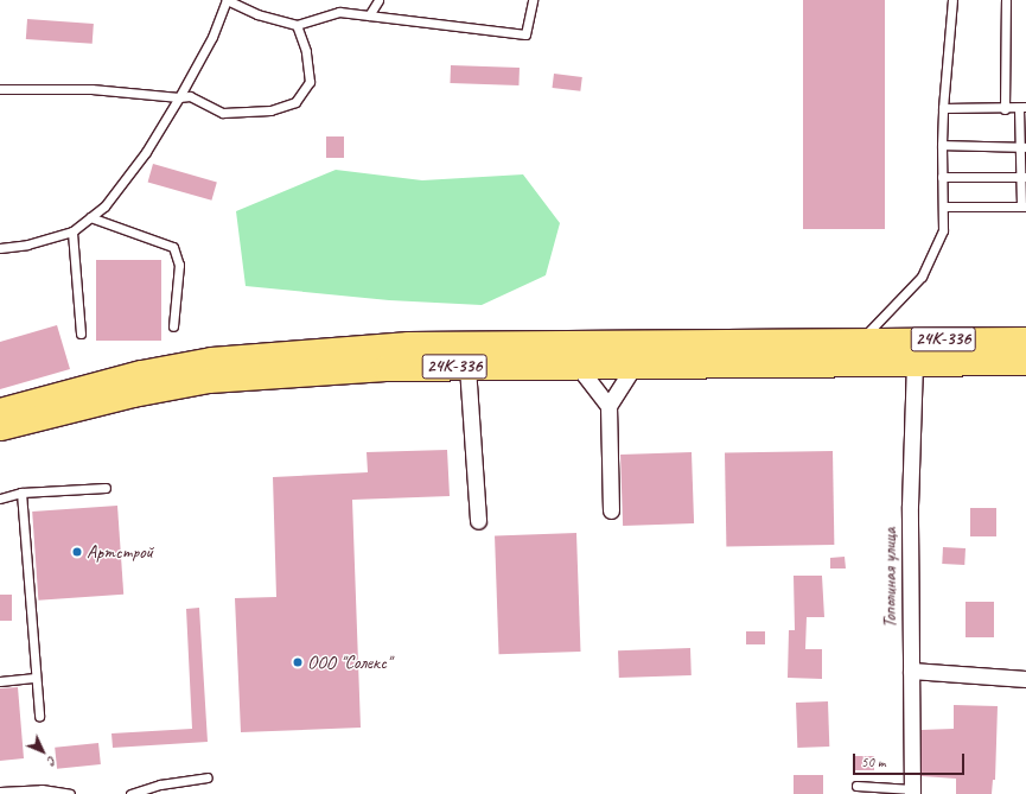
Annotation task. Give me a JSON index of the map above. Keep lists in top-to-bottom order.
{
  "streets": {
    "main road": ["24К-336"],
    "street": ["Тополиная улица"]
  },
  "crossings": [
    ["24К-336", "Тополиная улица"]
  ],
  "places": ["Артстрой", "ООО \"Солекс\""],
  "scale_bar": "50 m",
  "north": "bottom right"
}
